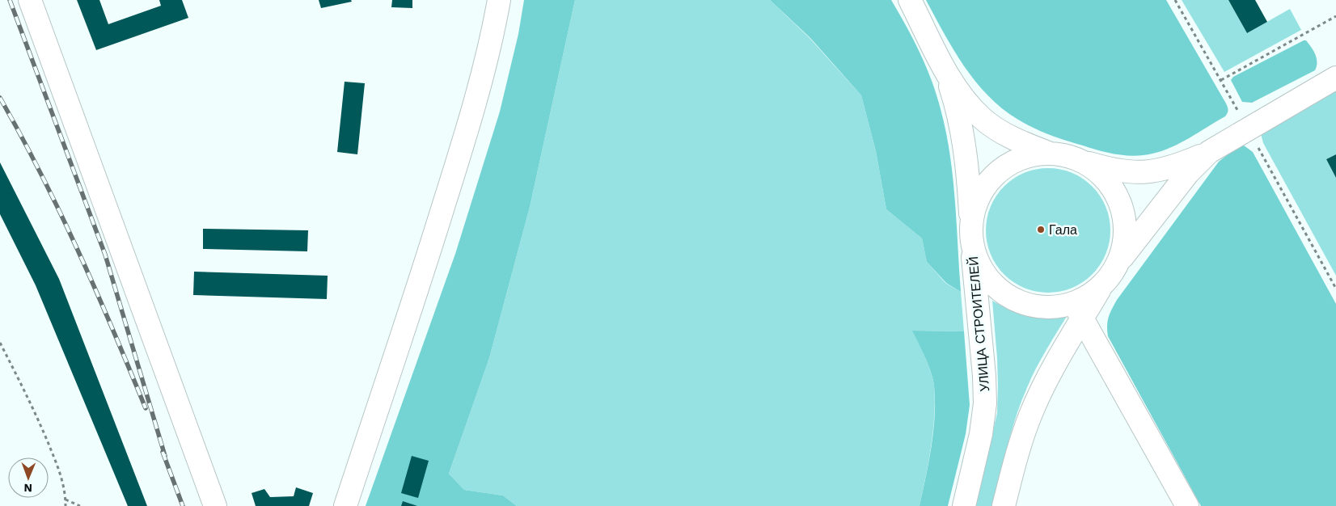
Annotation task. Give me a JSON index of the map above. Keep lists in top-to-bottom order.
{
  "streets": {
    "street": ["УЛИЦА СТРОИТЕЛЕЙ"]
  },
  "places": ["Гала"],
  "north": "bottom"
}
